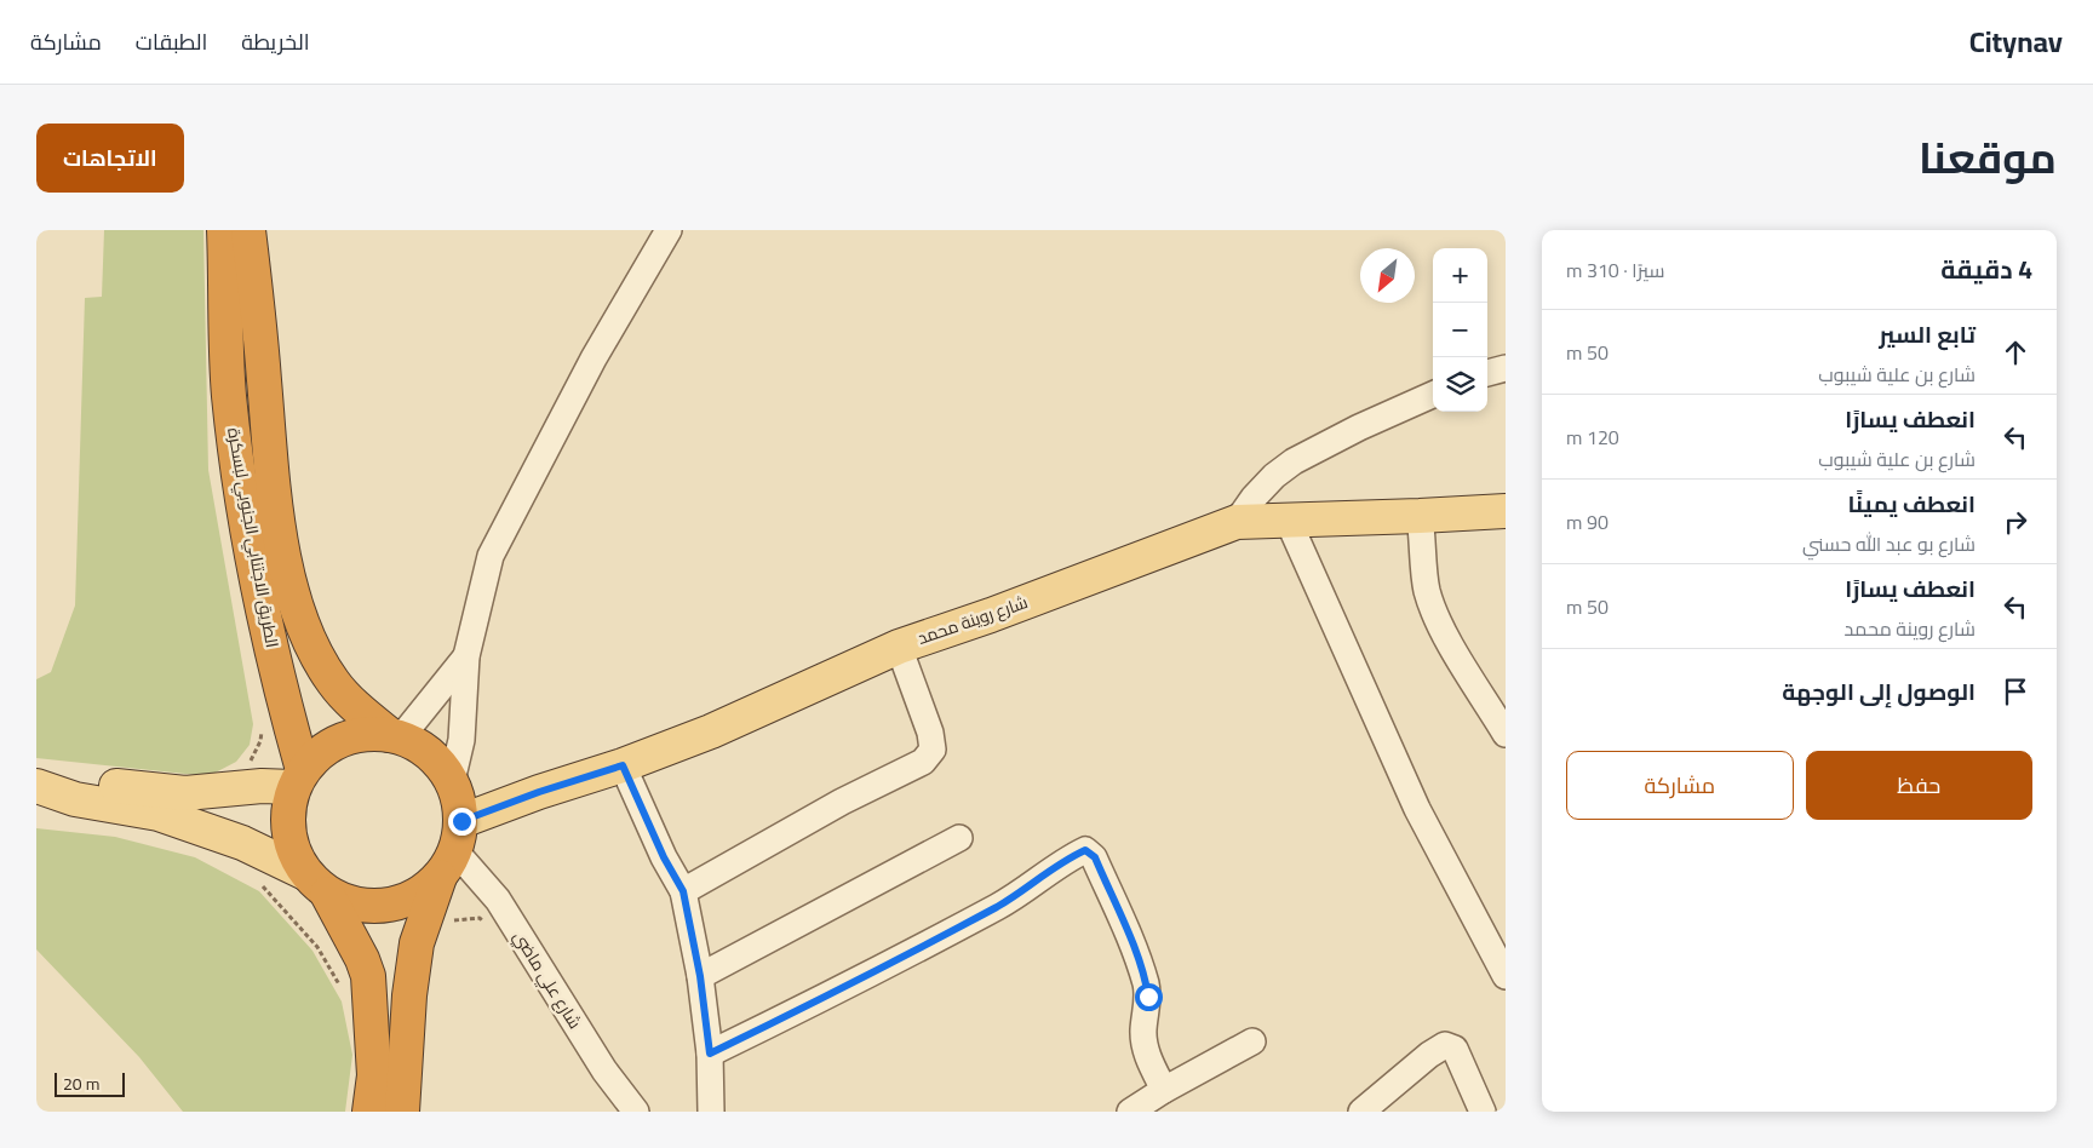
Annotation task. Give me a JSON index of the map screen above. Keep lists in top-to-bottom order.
{
  "streets": {
    "highway": ["الطريق الاجتنابي الجنوبي لبسكرة"],
    "main road": ["شارع روينة محمد"],
    "street": ["شارع علي ماضي"]
  },
  "crossings": [
    ["الطريق الاجتنابي الجنوبي لبسكرة", "شارع روينة محمد"],
    ["الطريق الاجتنابي الجنوبي لبسكرة", "شارع علي ماضي"],
    ["شارع روينة محمد", "شارع علي ماضي"]
  ],
  "scale_bar": "20 m",
  "north": "bottom left",
  "page": {
    "header": "Citynav",
    "nav": ["الخريطة", "الطبقات", "مشاركة"],
    "title": "موقعنا",
    "buttons": [
      "الاتجاهات",
      ["حفظ", "مشاركة"]
    ],
    "heading": ["4 دقيقة", "سيرًا · 310 m"],
    "map_buttons": ["+", "−"],
    "list": [
      ["تابع السير", "شارع بن علية شيبوب", "50 m"],
      ["انعطف يسارًا", "شارع بن علية شيبوب", "120 m"],
      ["انعطف يمينًا", "شارع بو عبد الله حسني", "90 m"],
      ["انعطف يسارًا", "شارع روينة محمد", "50 m"],
      "الوصول إلى الوجهة"
    ],
    "scale": "20 m"
  }
}
